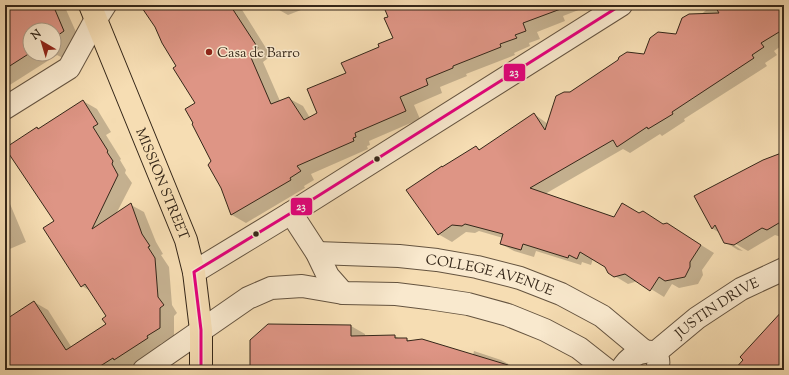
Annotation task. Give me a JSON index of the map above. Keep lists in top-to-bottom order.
{
  "streets": {
    "main road": ["MISSION STREET"],
    "street": ["COLLEGE AVENUE", "JUSTIN DRIVE"]
  },
  "crossings": [
    ["COLLEGE AVENUE", "JUSTIN DRIVE"]
  ],
  "places": ["Casa de Barro"],
  "lines": ["transit line 23"],
  "north": "top left"
}
